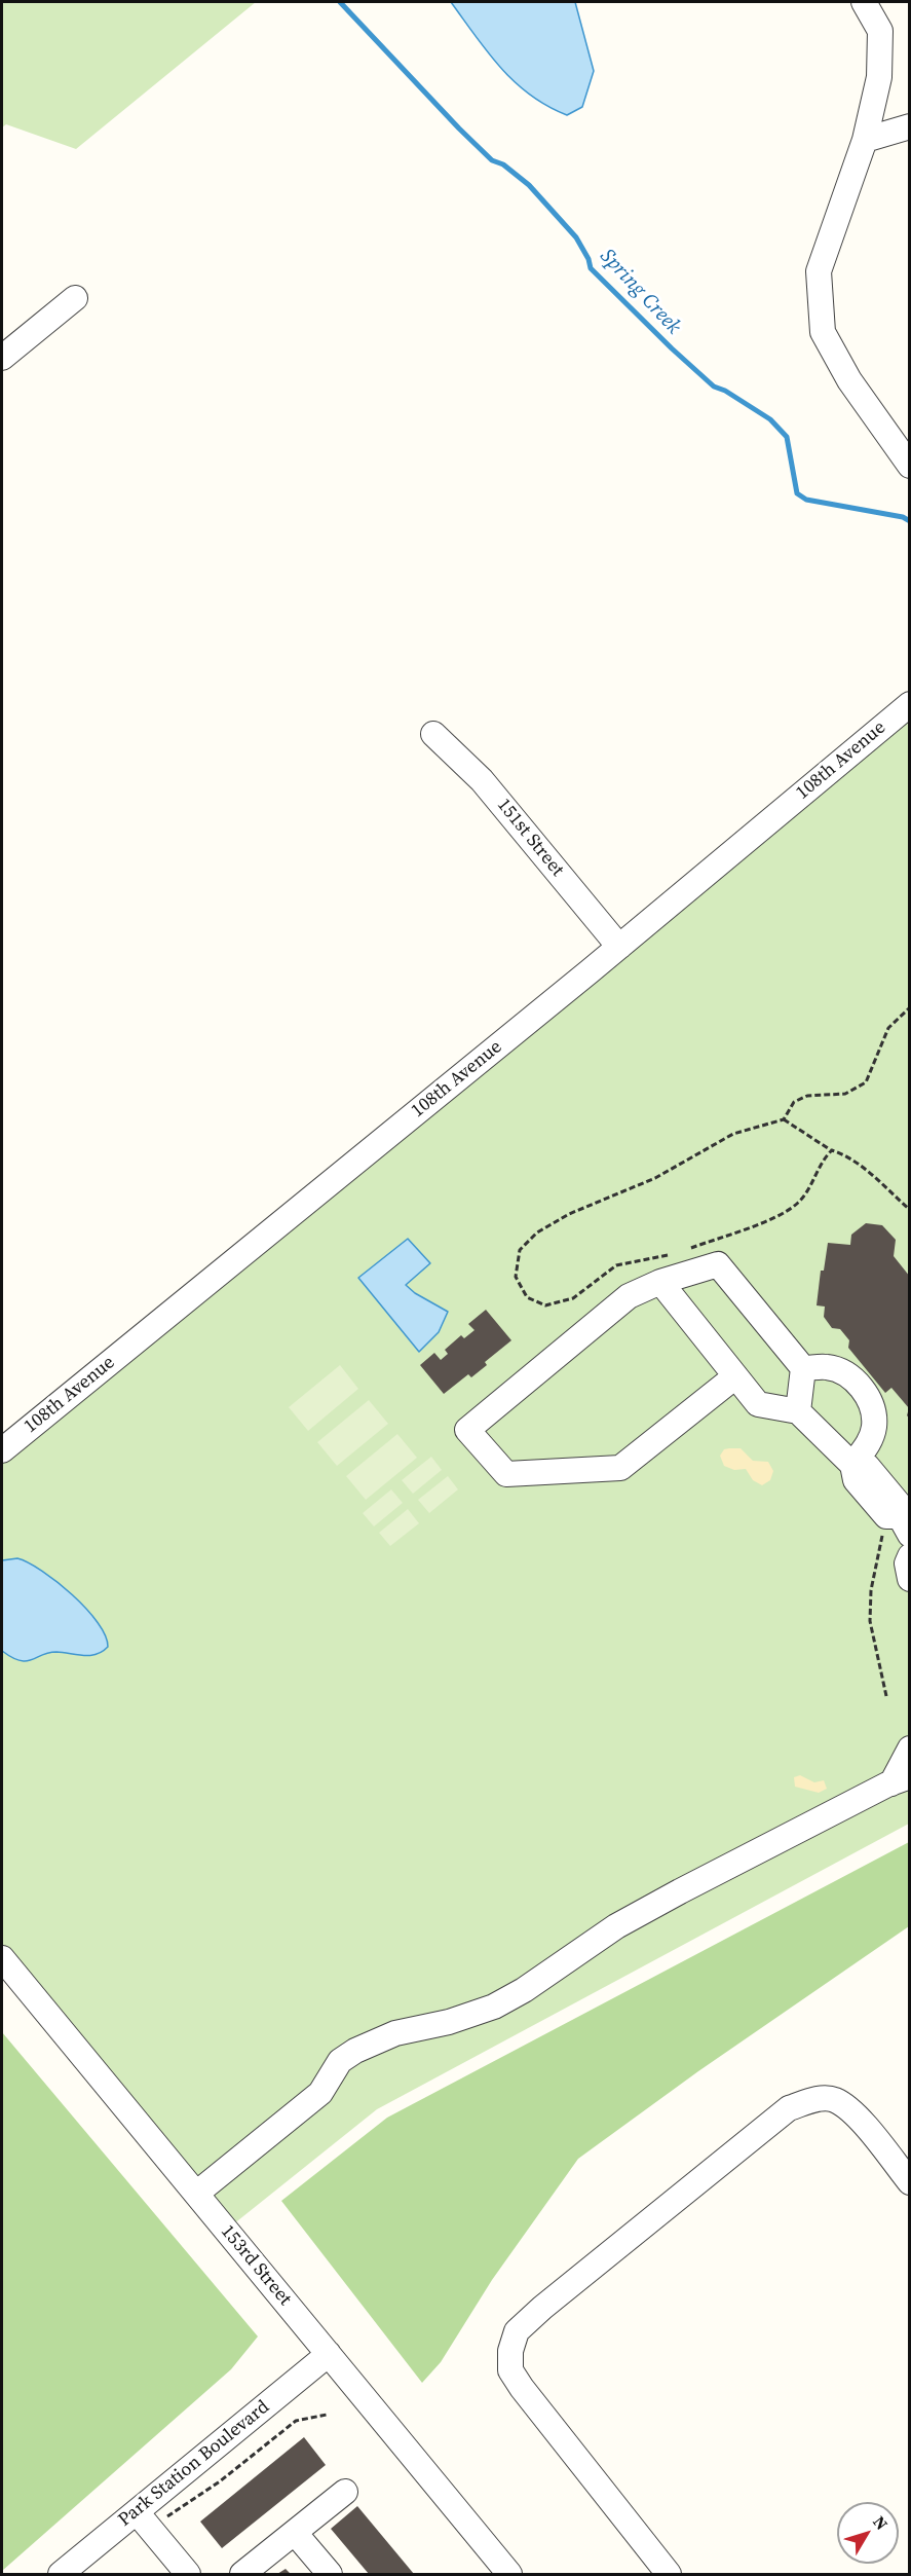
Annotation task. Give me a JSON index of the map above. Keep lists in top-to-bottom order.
{
  "streets": {
    "street": [
      "108th Avenue",
      "151st Street",
      "153rd Street",
      "Park Station Boulevard"
    ]
  },
  "crossings": [
    ["108th Avenue", "151st Street"],
    ["153rd Street", "Park Station Boulevard"]
  ],
  "water": ["Spring Creek"],
  "north": "top right"
}
